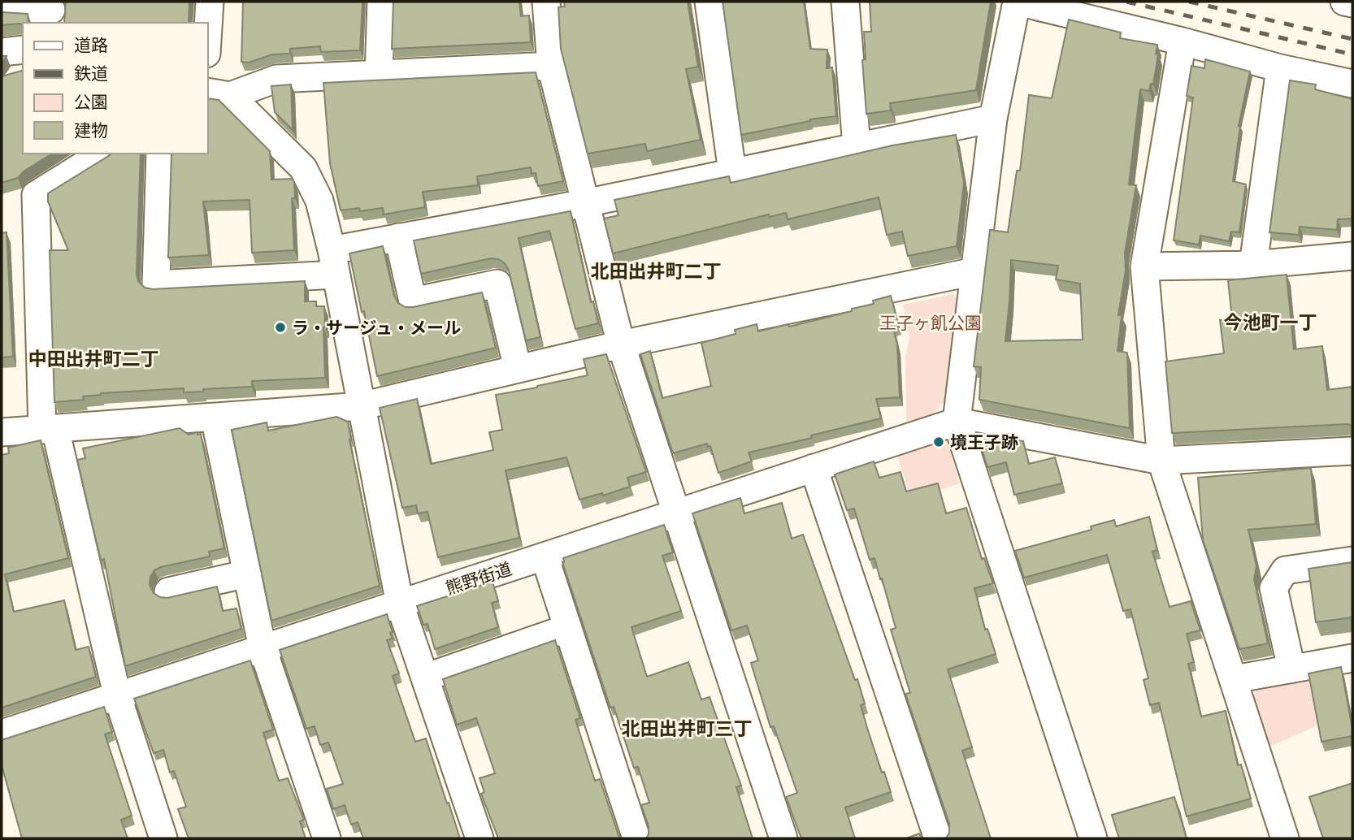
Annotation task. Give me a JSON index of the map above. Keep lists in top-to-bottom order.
{
  "streets": {
    "street": ["熊野街道"]
  },
  "districts": [
    "北田出井町二丁",
    "今池町一丁",
    "中田出井町二丁",
    "北田出井町三丁"
  ],
  "parks": ["王子ヶ飢公園"],
  "places": ["ラ・サージュ・メール", "境王子跡"],
  "legend": [
    "道路",
    "鉄道",
    "公園",
    "建物"
  ]
}
